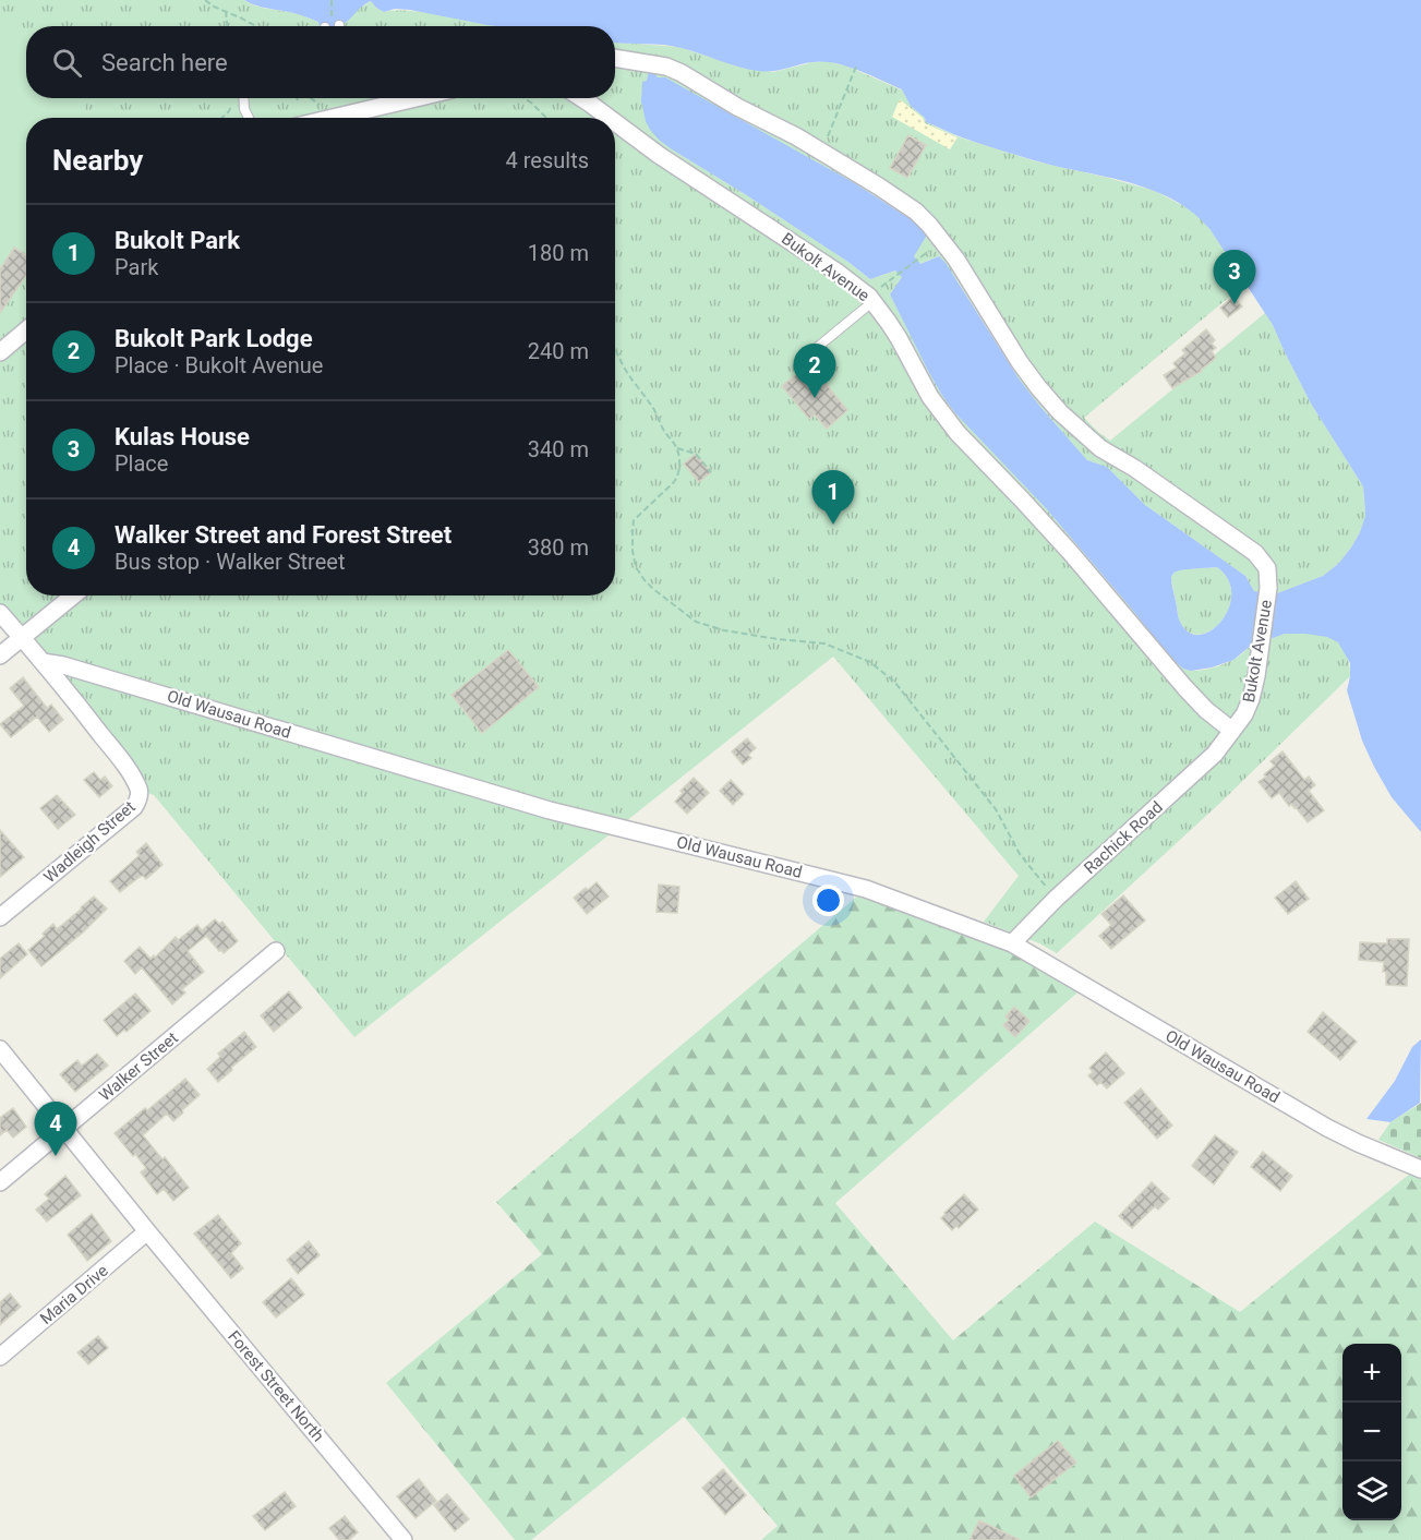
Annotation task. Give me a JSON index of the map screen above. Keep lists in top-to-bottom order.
{
  "streets": {
    "street": [
      "Bukolt Avenue",
      "Old Wausau Road",
      "Rachick Road",
      "Wadleigh Street",
      "Walker Street",
      "Maria Drive",
      "Forest Street North"
    ]
  },
  "crossings": [
    ["Bukolt Avenue", "Rachick Road"],
    ["Old Wausau Road", "Rachick Road"],
    ["Old Wausau Road", "Wadleigh Street"],
    ["Walker Street", "Forest Street North"],
    ["Maria Drive", "Forest Street North"]
  ],
  "page": {
    "search": "Search here",
    "heading": ["Nearby", "4 results"],
    "list": [
      {
        "mark": "1",
        "name": "Bukolt Park",
        "note": "Park",
        "value": "180 m"
      },
      {
        "mark": "2",
        "name": "Bukolt Park Lodge",
        "note": "Place · Bukolt Avenue",
        "value": "240 m"
      },
      {
        "mark": "3",
        "name": "Kulas House",
        "note": "Place",
        "value": "340 m"
      },
      {
        "mark": "4",
        "name": "Walker Street and Forest Street",
        "note": "Bus stop · Walker Street",
        "value": "380 m"
      }
    ],
    "pins": [
      "3",
      "2",
      "1",
      "4"
    ],
    "map_buttons": ["+", "−"]
  }
}
